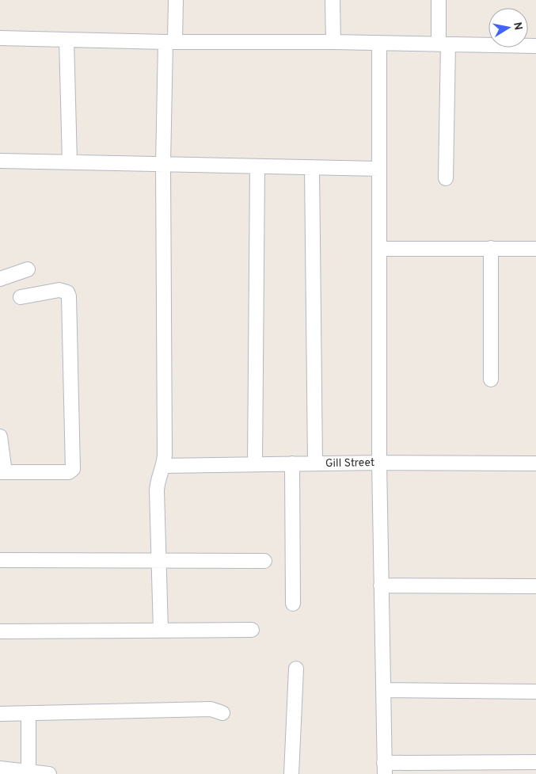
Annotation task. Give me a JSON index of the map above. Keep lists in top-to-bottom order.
{
  "streets": {
    "street": ["Gill Street"]
  },
  "north": "right"
}
